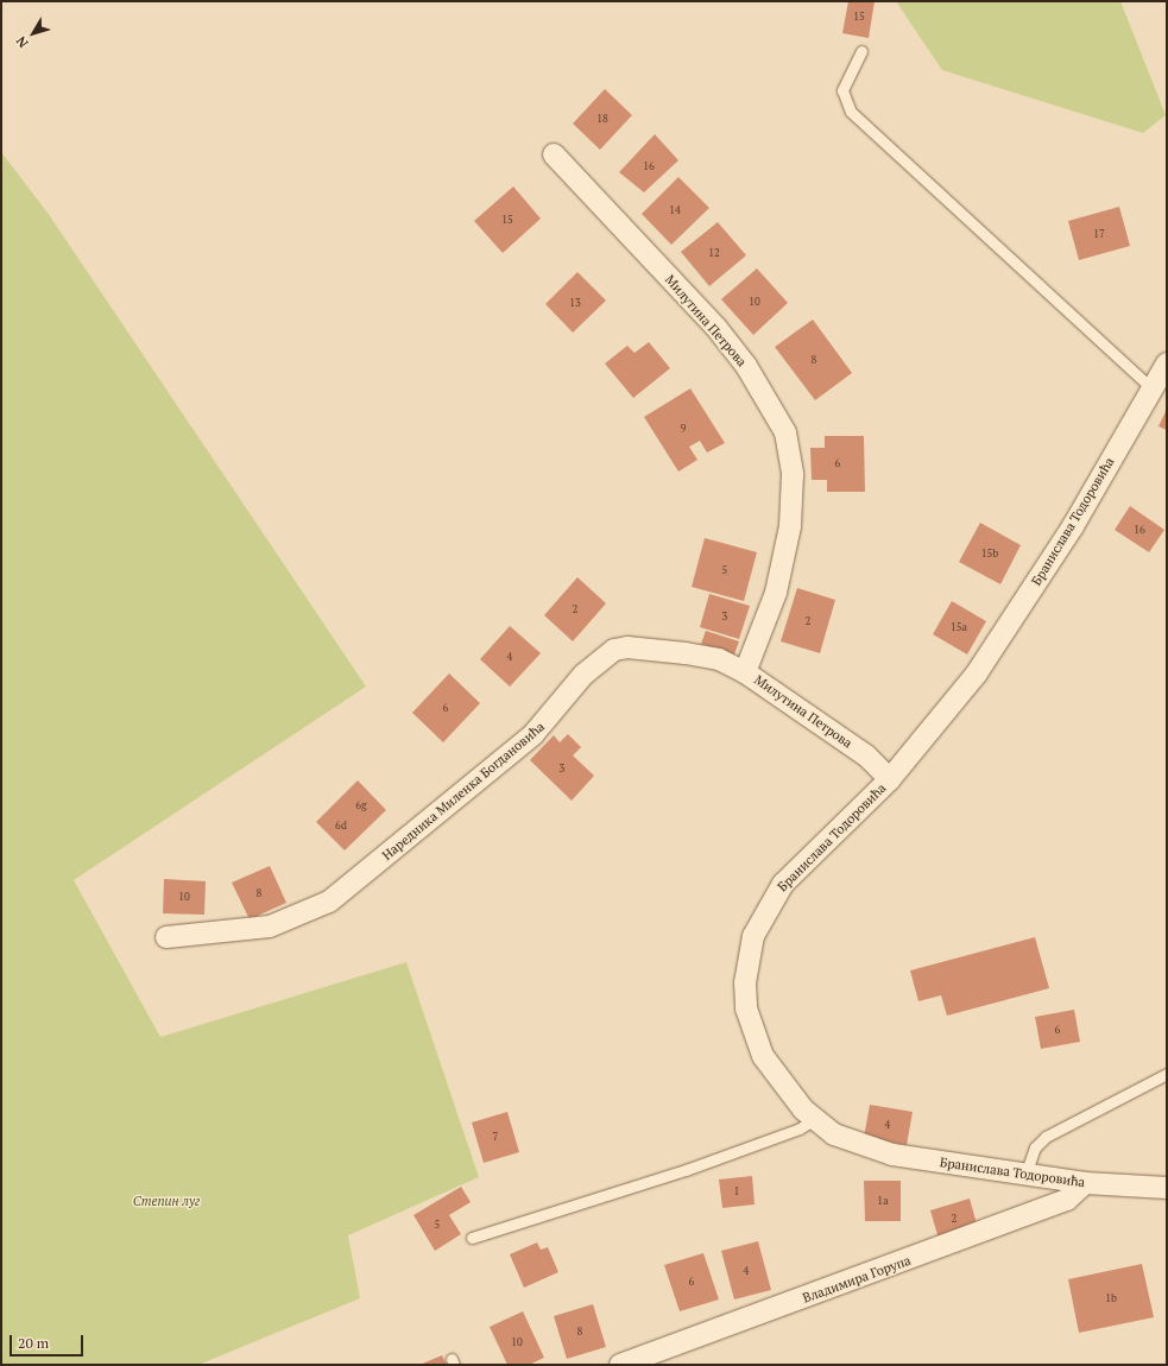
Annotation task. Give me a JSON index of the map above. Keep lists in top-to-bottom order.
{
  "streets": {
    "street": [
      "Милутина Петрова",
      "Бранислава Тодоровића",
      "Наредника Миленка Богдановића",
      "Владимира Горупа"
    ]
  },
  "crossings": [
    ["Милутина Петрова", "Бранислава Тодоровића"],
    ["Милутина Петрова", "Наредника Миленка Богдановића"],
    ["Бранислава Тодоровића", "Владимира Горупа"]
  ],
  "parks": ["Степин луг"],
  "house_numbers": [
    "15",
    "18",
    "16",
    "14",
    "15",
    "17",
    "12",
    "10",
    "13",
    "8",
    "9",
    "6",
    "16",
    "15b",
    "5",
    "2",
    "3",
    "2",
    "15a",
    "4",
    "6",
    "3",
    "6g",
    "6d",
    "8",
    "10",
    "6",
    "4",
    "7",
    "1",
    "1a",
    "2",
    "5",
    "4",
    "6",
    "1b",
    "8",
    "10"
  ],
  "scale_bar": "20 m",
  "north": "bottom left"
}
